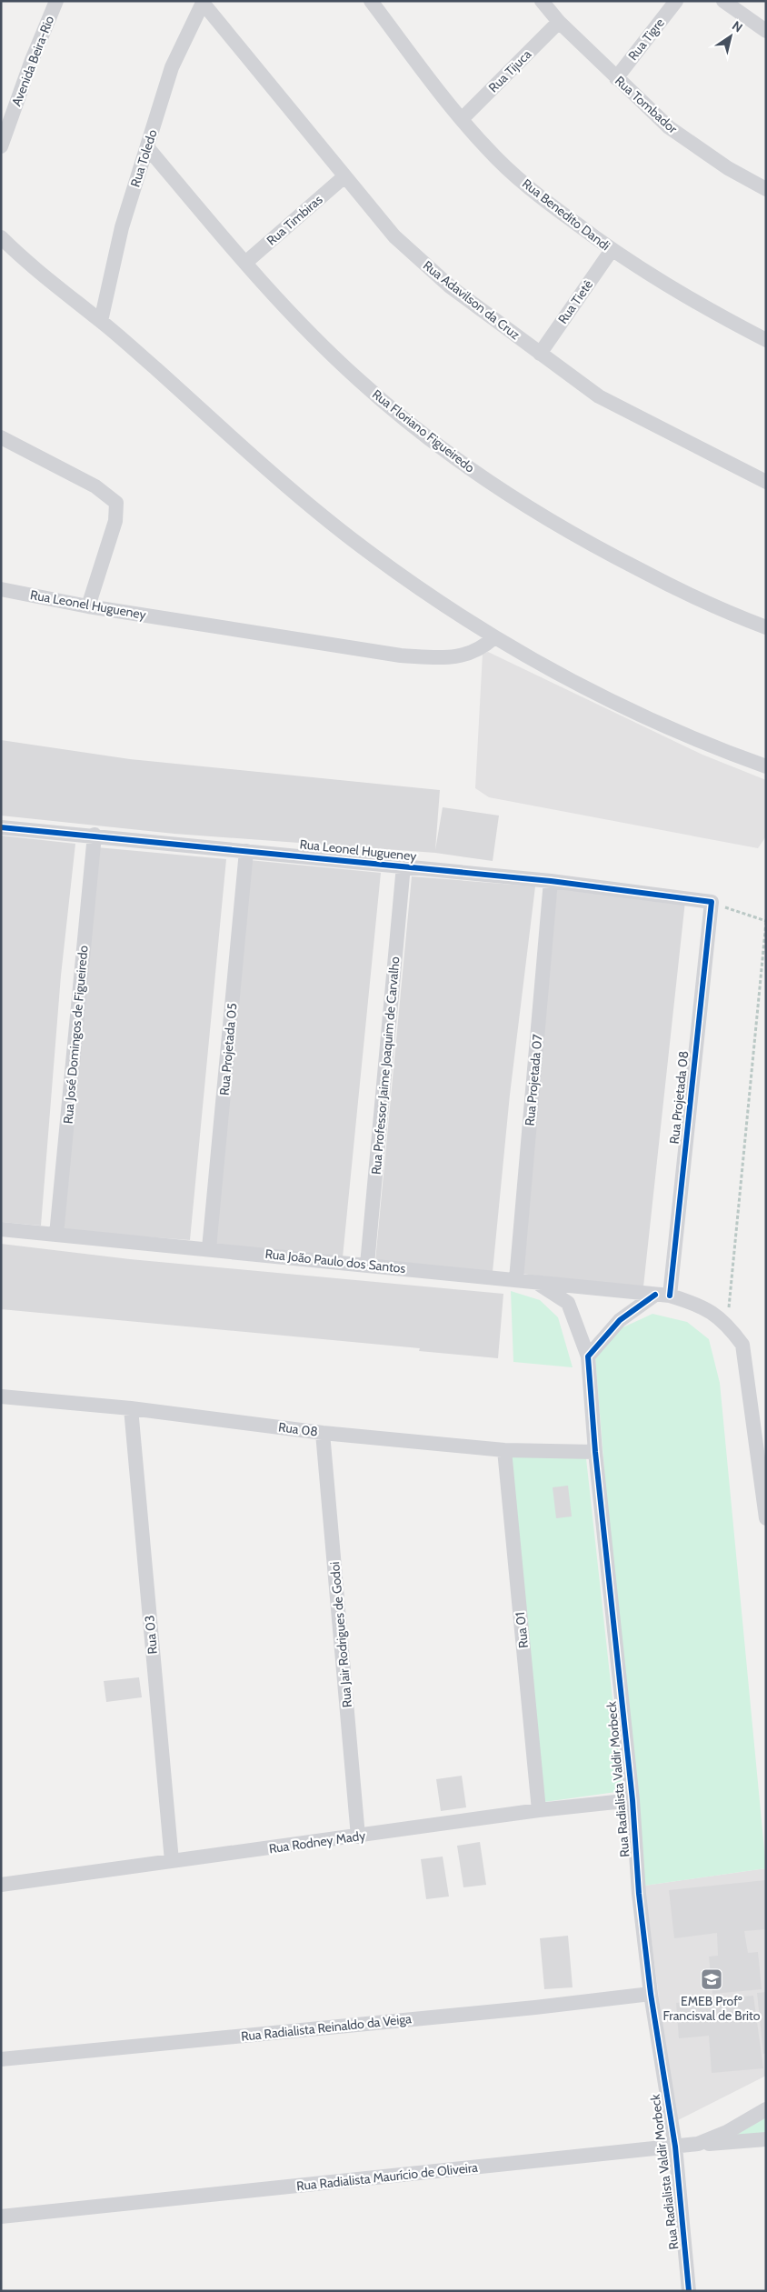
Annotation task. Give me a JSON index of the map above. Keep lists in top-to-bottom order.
{
  "streets": {
    "street": [
      "Rua Tigre",
      "Avenida Beira-Rio",
      "Rua Tijuca",
      "Rua Tombador",
      "Rua Toledo",
      "Rua Benedito Dandi",
      "Rua Timbiras",
      "Rua Adavilson da Cruz",
      "Rua Tietê",
      "Rua Floriano Figueiredo",
      "Rua Leonel Hugueney",
      "Rua José Domingos de Figueiredo",
      "Rua Projetada 05",
      "Rua Professor Jaime Joaquim de Carvalho",
      "Rua Projetada 07",
      "Rua Projetada 08",
      "Rua João Paulo dos Santos",
      "Rua 08",
      "Rua 01",
      "Rua 03",
      "Rua Jair Rodrigues de Godoi",
      "Rua Radialista Valdir Morbeck",
      "Rua Rodney Mady",
      "Rua Radialista Reinaldo da Veiga",
      "Rua Radialista Maurício de Oliveira"
    ]
  },
  "crossings": [
    ["Rua Tigre", "Rua Tombador"],
    ["Rua Tijuca", "Rua Tombador"],
    ["Rua Tijuca", "Rua Benedito Dandi"],
    ["Rua Toledo", "Rua Adavilson da Cruz"],
    ["Rua Toledo", "Rua Floriano Figueiredo"],
    ["Rua Benedito Dandi", "Rua Tietê"],
    ["Rua Timbiras", "Rua Adavilson da Cruz"],
    ["Rua Timbiras", "Rua Floriano Figueiredo"],
    ["Rua Adavilson da Cruz", "Rua Tietê"],
    ["Rua Leonel Hugueney", "Rua José Domingos de Figueiredo"],
    ["Rua Leonel Hugueney", "Rua Projetada 05"],
    ["Rua Leonel Hugueney", "Rua Professor Jaime Joaquim de Carvalho"],
    ["Rua Leonel Hugueney", "Rua Projetada 07"],
    ["Rua Leonel Hugueney", "Rua Projetada 08"],
    ["Rua José Domingos de Figueiredo", "Rua João Paulo dos Santos"],
    ["Rua Projetada 05", "Rua João Paulo dos Santos"],
    ["Rua Professor Jaime Joaquim de Carvalho", "Rua João Paulo dos Santos"],
    ["Rua Projetada 07", "Rua João Paulo dos Santos"],
    ["Rua Projetada 08", "Rua João Paulo dos Santos"],
    ["Rua 08", "Rua 01"],
    ["Rua 08", "Rua 03"],
    ["Rua 08", "Rua Jair Rodrigues de Godoi"],
    ["Rua 08", "Rua Radialista Valdir Morbeck"],
    ["Rua 01", "Rua Rodney Mady"],
    ["Rua 03", "Rua Rodney Mady"],
    ["Rua Jair Rodrigues de Godoi", "Rua Rodney Mady"],
    ["Rua Radialista Valdir Morbeck", "Rua Rodney Mady"],
    ["Rua Radialista Valdir Morbeck", "Rua Radialista Reinaldo da Veiga"],
    ["Rua Radialista Valdir Morbeck", "Rua Radialista Maurício de Oliveira"]
  ],
  "places": {
    "school or university": ["EMEB Profº Francisval de Brito"]
  },
  "north": "top right"
}
